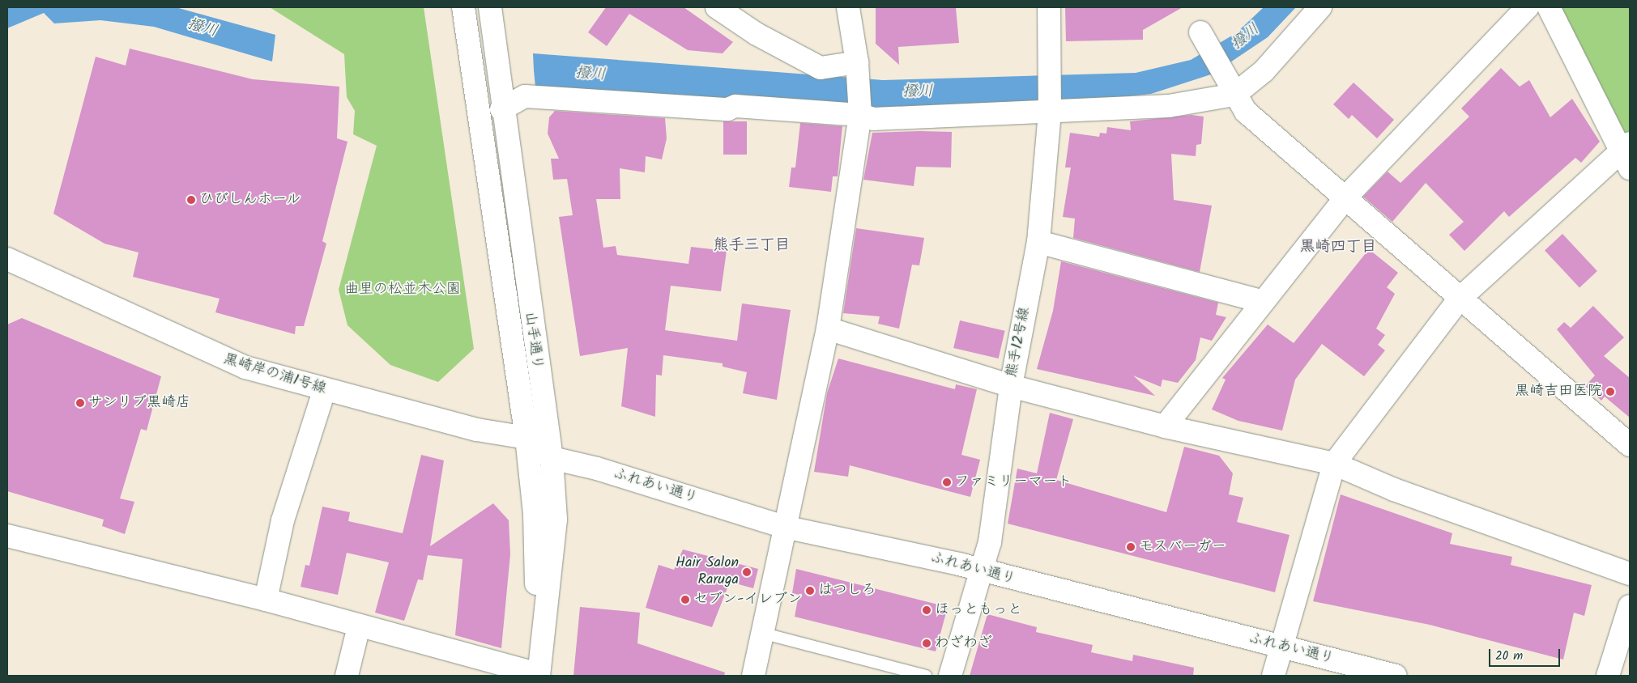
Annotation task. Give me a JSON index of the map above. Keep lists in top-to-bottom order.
{
  "streets": {
    "street": [
      "山手通り",
      "熊手12号線",
      "黒崎岸の浦1号線",
      "ふれあい通り"
    ]
  },
  "crossings": [
    ["山手通り", "黒崎岸の浦1号線"],
    ["山手通り", "ふれあい通り"],
    ["熊手12号線", "ふれあい通り"]
  ],
  "districts": ["熊手三丁目", "黒崎四丁目"],
  "water": ["撥川"],
  "parks": ["曲里の松並木公園"],
  "places": [
    "ひびしんホール",
    "黒崎吉田医院",
    "サンリブ黒崎店",
    "ファミリーマート",
    "モスバーガー",
    "Hair Salon Raruga",
    "はつしろ",
    "セブン-イレブン",
    "ほっともっと",
    "わざわざ"
  ],
  "scale_bar": "20 m"
}
